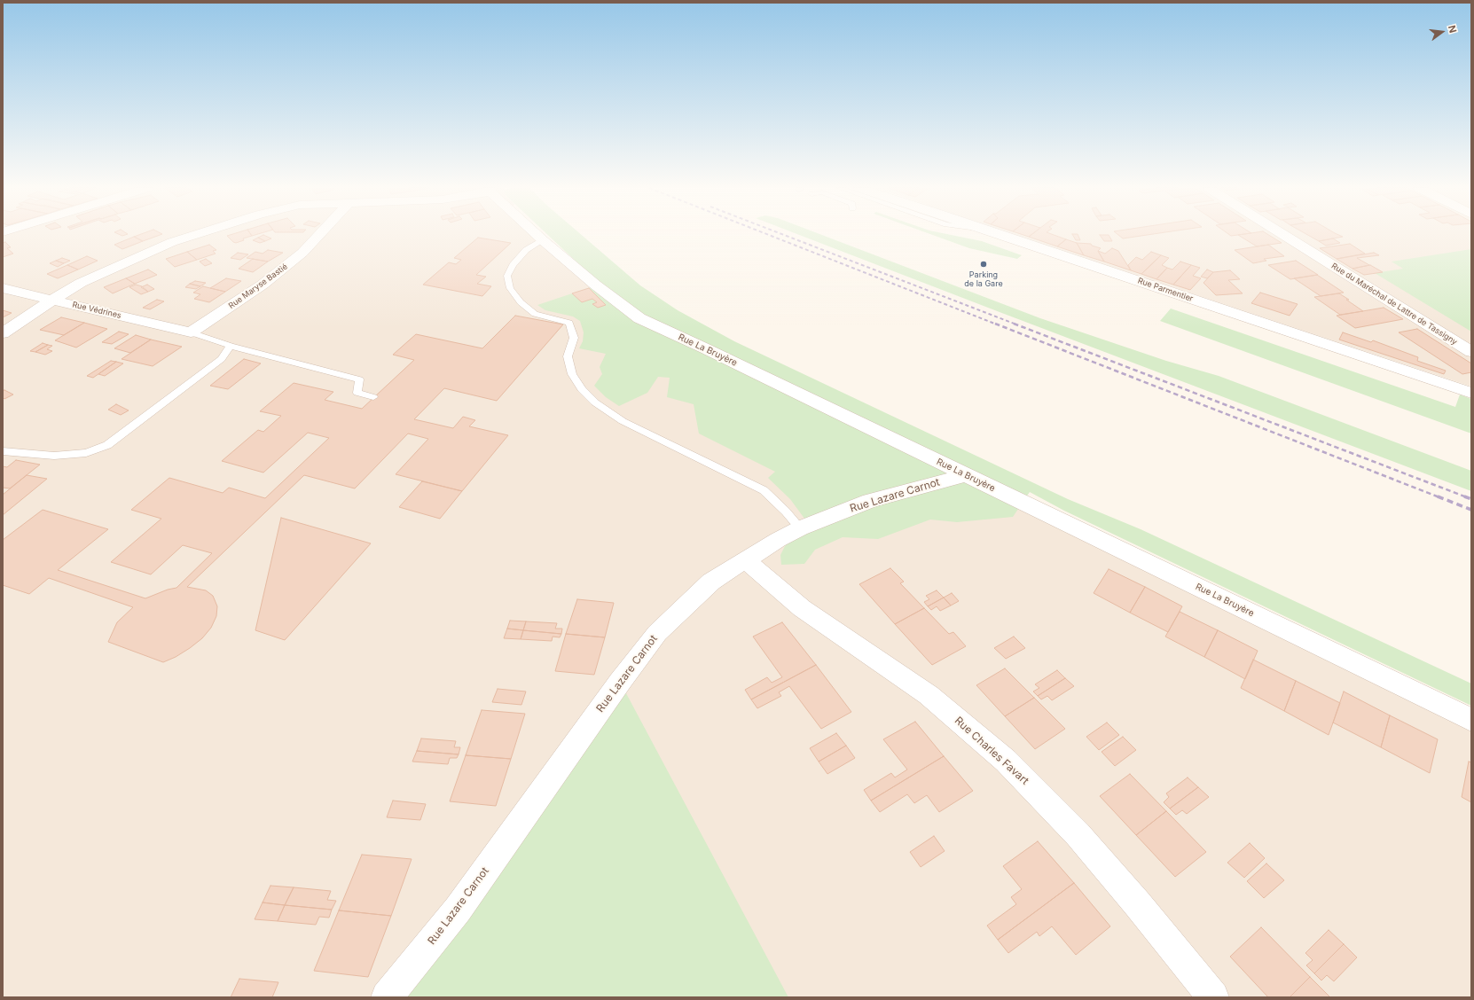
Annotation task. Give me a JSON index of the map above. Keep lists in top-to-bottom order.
{
  "streets": {
    "street": [
      "Rue Maryse Bastié",
      "Rue Parmentier",
      "Rue du Maréchal de Lattre de Tassigny",
      "Rue Védrines",
      "Rue La Bruyère",
      "Rue Lazare Carnot",
      "Rue Charles Favart"
    ]
  },
  "crossings": [
    ["Rue Maryse Bastié", "Rue Védrines"],
    ["Rue La Bruyère", "Rue Lazare Carnot"],
    ["Rue Lazare Carnot", "Rue Charles Favart"]
  ],
  "places": ["Parking de la Gare"],
  "north": "right"
}
